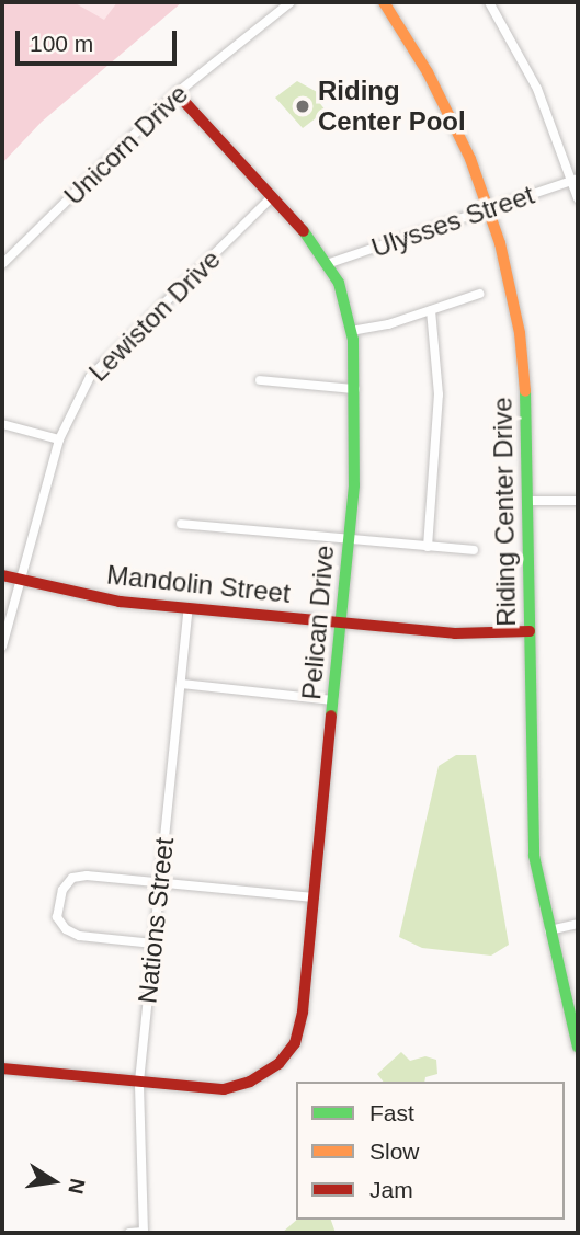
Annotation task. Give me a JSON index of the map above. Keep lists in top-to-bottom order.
{
  "streets": {
    "street": [
      "Unicorn Drive",
      "Ulysses Street",
      "Lewiston Drive",
      "Riding Center Drive",
      "Mandolin Street",
      "Pelican Drive",
      "Nations Street"
    ]
  },
  "crossings": [
    ["Unicorn Drive", "Pelican Drive"],
    ["Ulysses Street", "Riding Center Drive"],
    ["Ulysses Street", "Pelican Drive"],
    ["Lewiston Drive", "Mandolin Street"],
    ["Lewiston Drive", "Pelican Drive"],
    ["Riding Center Drive", "Mandolin Street"],
    ["Mandolin Street", "Pelican Drive"],
    ["Mandolin Street", "Nations Street"],
    ["Pelican Drive", "Nations Street"]
  ],
  "places": ["Riding Center Pool"],
  "legend": ["Fast", "Slow", "Jam"],
  "scale_bar": "100 m",
  "north": "right"
}
